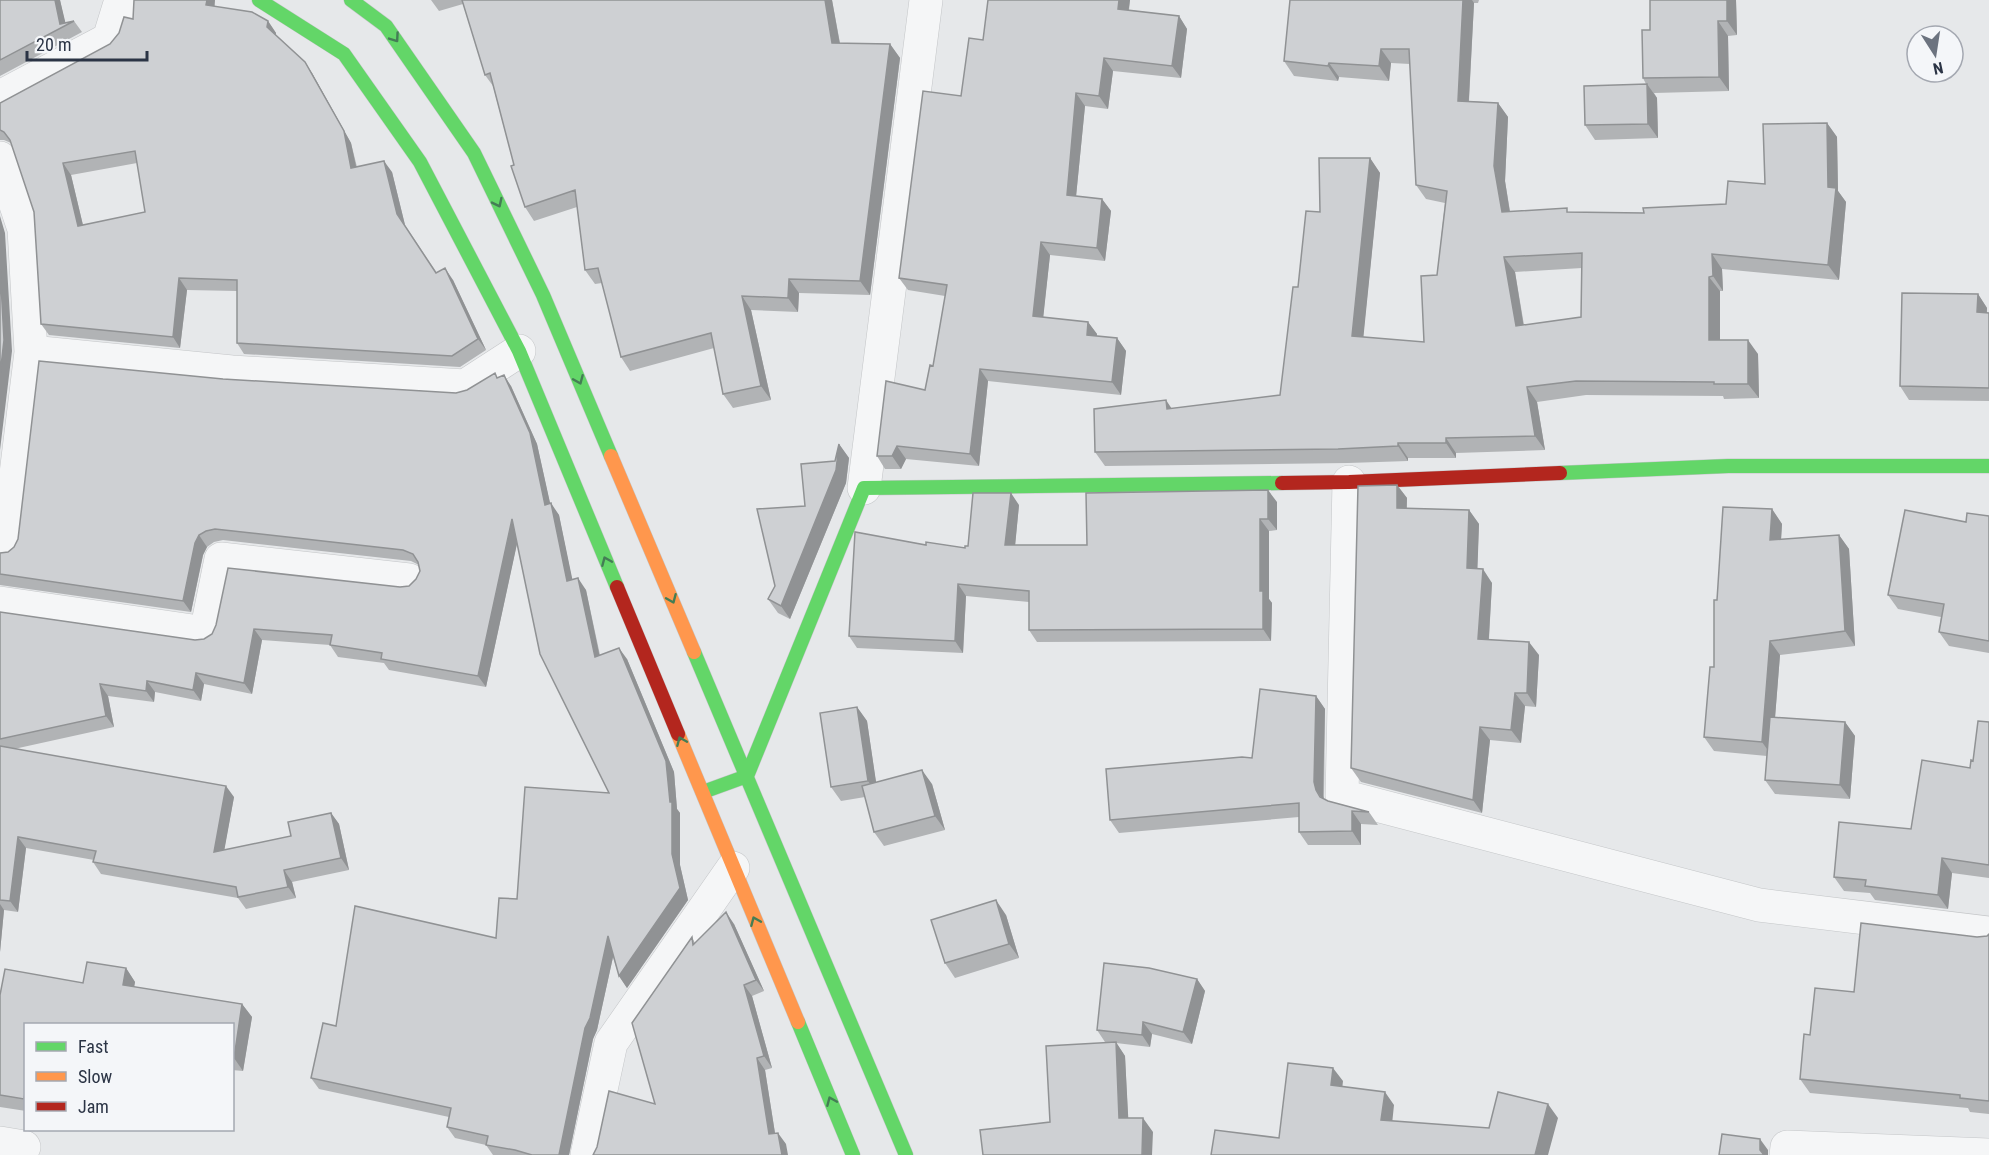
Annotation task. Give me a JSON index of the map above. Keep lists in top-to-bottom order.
{
  "legend": ["Fast", "Slow", "Jam"],
  "scale_bar": "20 m",
  "north": "bottom"
}
